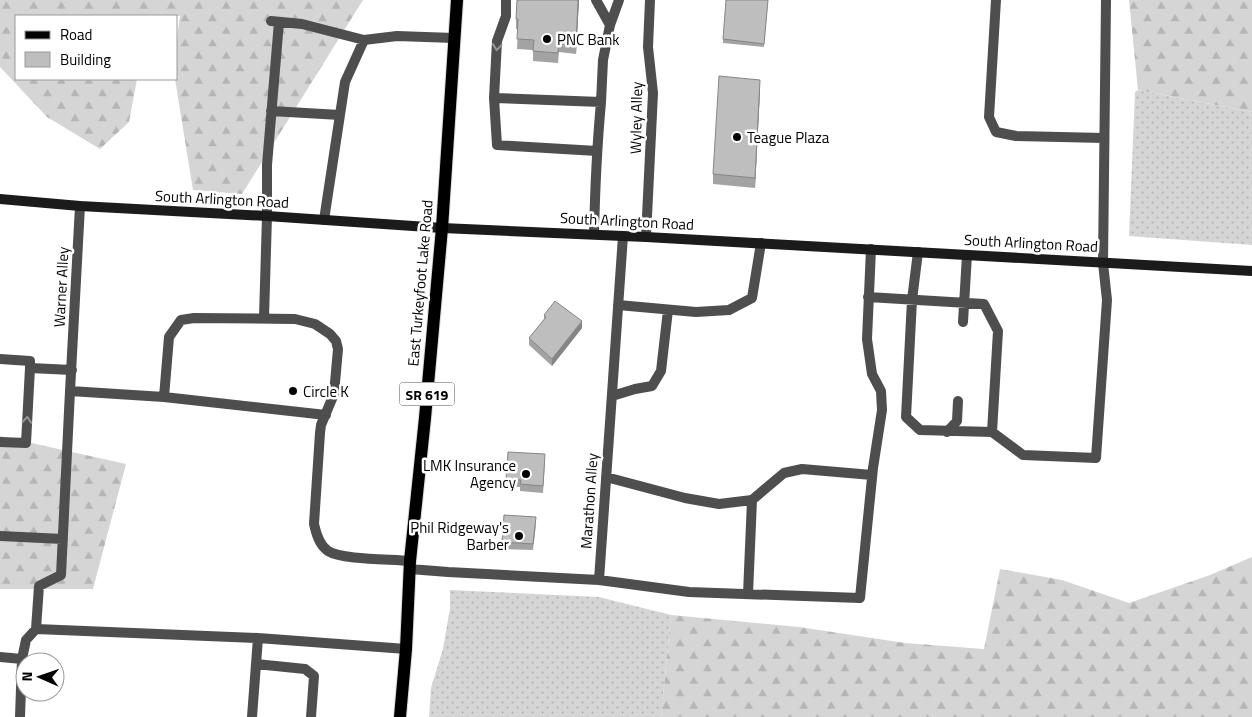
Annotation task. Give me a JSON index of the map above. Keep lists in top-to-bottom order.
{
  "streets": {
    "main road": ["South Arlington Road", "East Turkeyfoot Lake Road", "SR 619"],
    "lane": ["Wyley Alley", "Warner Alley", "Marathon Alley"]
  },
  "crossings": [
    ["Wyley Alley", "South Arlington Road"],
    ["South Arlington Road", "East Turkeyfoot Lake Road"],
    ["South Arlington Road", "Warner Alley"],
    ["South Arlington Road", "Marathon Alley"]
  ],
  "places": [
    "PNC Bank",
    "Teague Plaza",
    "Circle K",
    "LMK Insurance Agency",
    "Phil Ridgeway's Barber"
  ],
  "legend": ["Road", "Building"],
  "north": "left"
}
